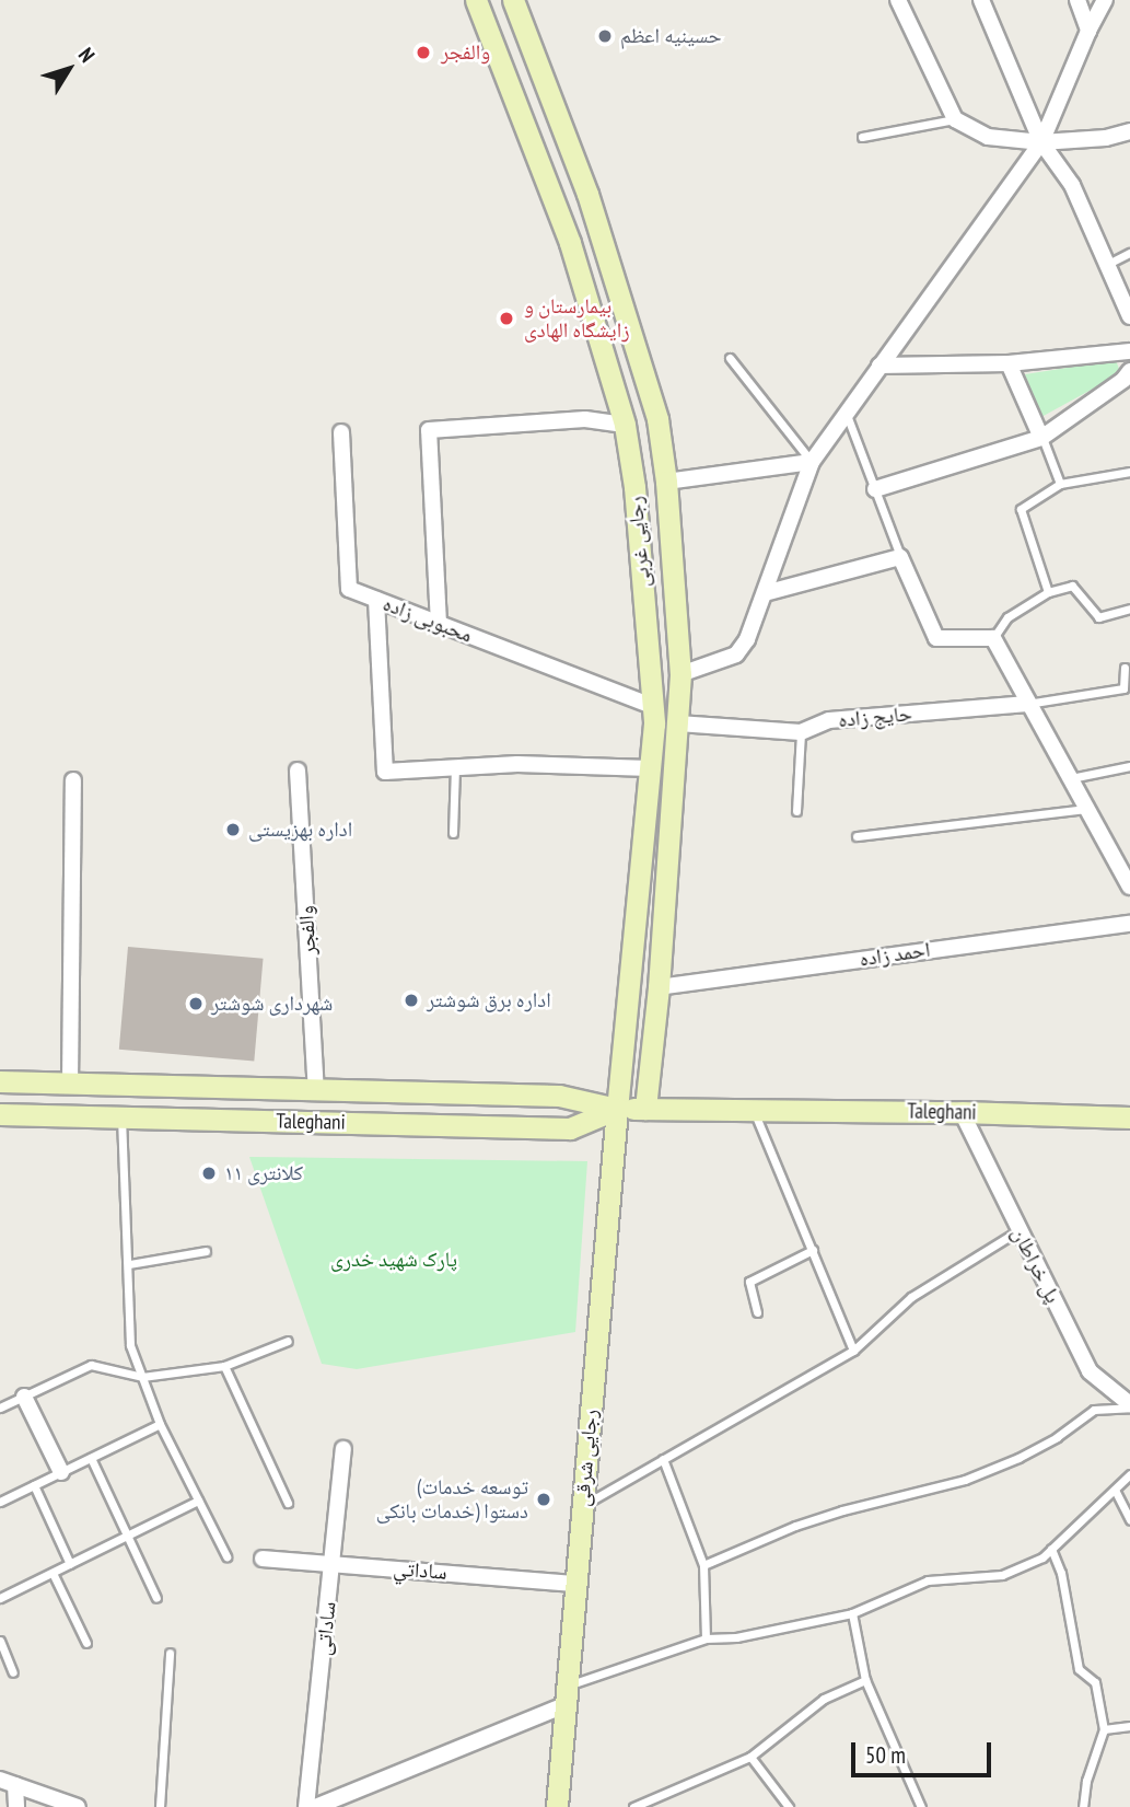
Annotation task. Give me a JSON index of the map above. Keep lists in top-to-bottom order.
{
  "streets": {
    "street": [
      "رجایی غربی",
      "محبوبی زاده",
      "حایج زاده",
      "والفجر",
      "احمد زاده",
      "Taleghani",
      "پل خراطان",
      "رجایی شرقی",
      "ساداتي",
      "ساداتی"
    ]
  },
  "crossings": [
    ["رجایی غربی", "محبوبی زاده"],
    ["رجایی غربی", "حایج زاده"],
    ["رجایی غربی", "احمد زاده"],
    ["رجایی غربی", "Taleghani"],
    ["رجایی غربی", "رجایی شرقی"],
    ["والفجر", "Taleghani"],
    ["Taleghani", "پل خراطان"],
    ["Taleghani", "رجایی شرقی"],
    ["رجایی شرقی", "ساداتي"],
    ["ساداتي", "ساداتی"]
  ],
  "parks": ["پارک شهید خدری"],
  "places": [
    "حسینیه اعظم",
    "والفجر",
    "بیمارستان و زایشگاه الهادی",
    "اداره بهزیستی",
    "اداره برق شوشتر",
    "شهرداری شوشتر",
    "کلانتری ۱۱",
    "(توسعه خدمات دستوا (خدمات بانکی"
  ],
  "scale_bar": "50 m",
  "north": "top right"
}
